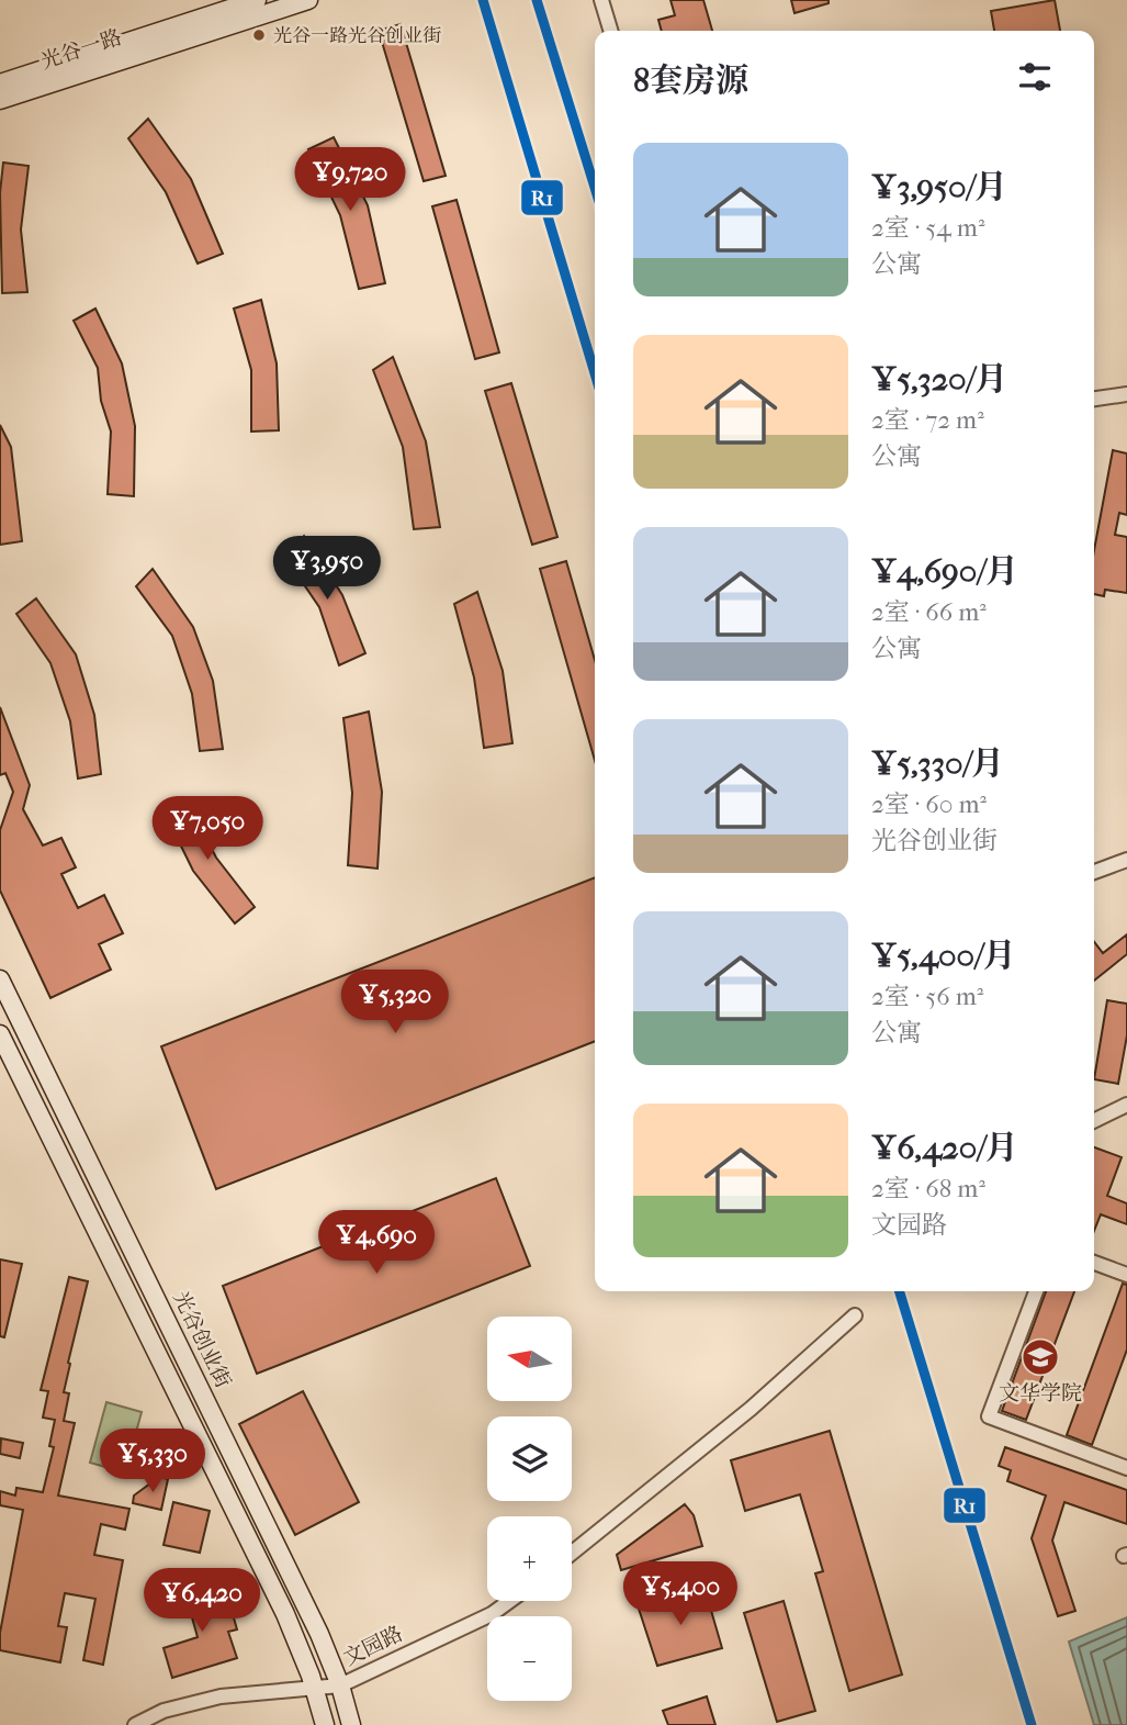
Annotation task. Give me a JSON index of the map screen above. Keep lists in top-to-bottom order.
{
  "streets": {
    "main road": ["光谷一路", "光谷创业街"],
    "street": ["文园路"]
  },
  "crossings": [
    ["光谷创业街", "文园路"]
  ],
  "places": {
    "other": ["光谷一路光谷创业街"],
    "school or university": ["文华学院"]
  },
  "lines": ["transit line R1"],
  "north": "left",
  "page": {
    "heading": "8套房源",
    "list": [
      {
        "name": "¥3,950/月",
        "note": "2室 · 54 m² · 公寓"
      },
      {
        "name": "¥5,320/月",
        "note": "2室 · 72 m² · 公寓"
      },
      {
        "name": "¥4,690/月",
        "note": "2室 · 66 m² · 公寓"
      },
      {
        "name": "¥5,330/月",
        "note": "2室 · 60 m² · 光谷创业街"
      },
      {
        "name": "¥5,400/月",
        "note": "2室 · 56 m² · 公寓"
      },
      {
        "name": "¥6,420/月",
        "note": "2室 · 68 m² · 文园路"
      }
    ],
    "price": [
      "¥9,720",
      "¥3,950",
      "¥7,050",
      "¥5,320",
      "¥4,690",
      "¥5,330",
      "¥5,400",
      "¥6,420"
    ],
    "map_buttons": ["+", "−"]
  }
}
